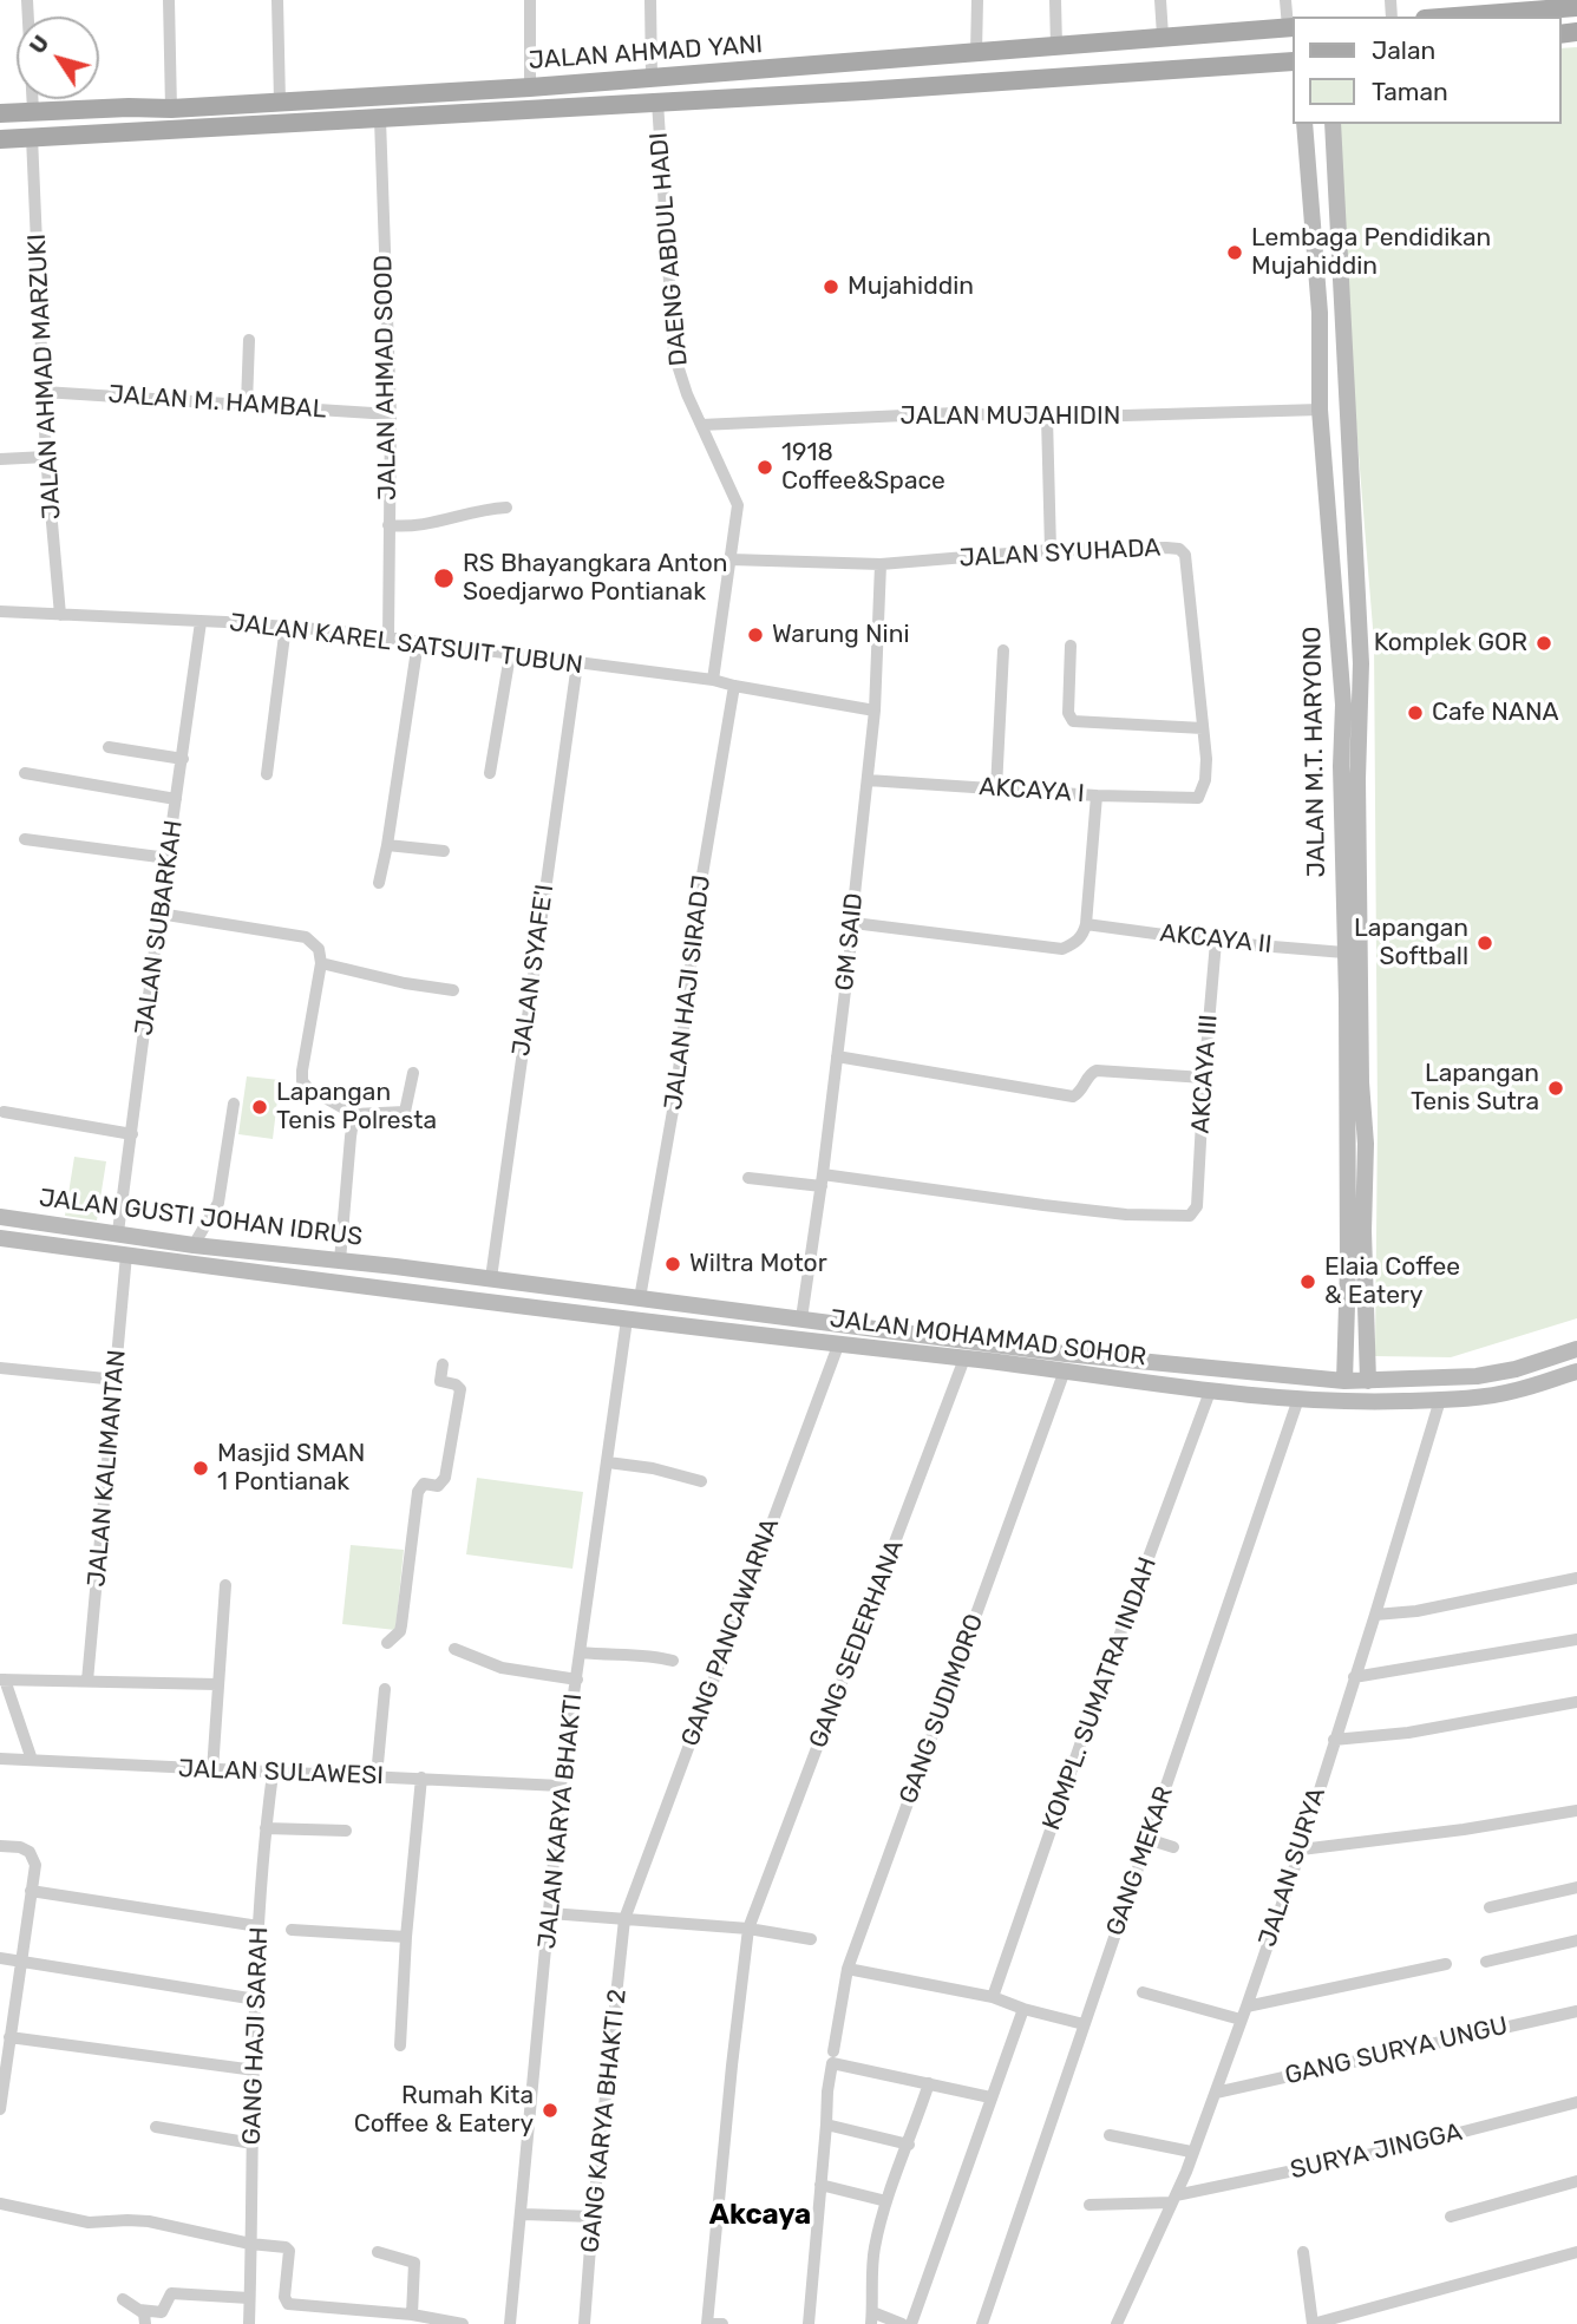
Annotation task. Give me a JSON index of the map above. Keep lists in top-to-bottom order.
{
  "streets": {
    "main road": ["JALAN AHMAD YANI"],
    "street": [
      "DAENG ABDUL HADI",
      "JALAN AHMAD MARZUKI",
      "JALAN AHMAD SOOD",
      "JALAN M. HAMBAL",
      "JALAN MUJAHIDIN",
      "JALAN SYUHADA",
      "JALAN KAREL SATSUIT TUBUN",
      "JALAN M.T. HARYONO",
      "AKCAYA I",
      "JALAN SUBARKAH",
      "AKCAYA II",
      "GM SAID",
      "JALAN SYAFE'I",
      "JALAN HAJI SIRADJ",
      "AKCAYA III",
      "JALAN GUSTI JOHAN IDRUS",
      "JALAN MOHAMMAD SOHOR",
      "JALAN KALIMANTAN",
      "GANG PANCAWARNA",
      "GANG SEDERHANA",
      "KOMPL. SUMATRA INDAH",
      "GANG SUDIMORO",
      "JALAN SULAWESI",
      "JALAN KARYA BHAKTI",
      "GANG MEKAR",
      "JALAN SURYA",
      "GANG HAJI SARAH",
      "GANG SURYA UNGU",
      "GANG KARYA BHAKTI 2",
      "SURYA JINGGA"
    ]
  },
  "crossings": [
    ["JALAN AHMAD YANI", "DAENG ABDUL HADI"],
    ["JALAN AHMAD YANI", "JALAN AHMAD MARZUKI"],
    ["JALAN AHMAD YANI", "JALAN AHMAD SOOD"],
    ["DAENG ABDUL HADI", "JALAN MUJAHIDIN"],
    ["DAENG ABDUL HADI", "JALAN SYUHADA"],
    ["DAENG ABDUL HADI", "JALAN KAREL SATSUIT TUBUN"],
    ["JALAN AHMAD MARZUKI", "JALAN M. HAMBAL"],
    ["JALAN AHMAD MARZUKI", "JALAN KAREL SATSUIT TUBUN"],
    ["JALAN AHMAD SOOD", "JALAN M. HAMBAL"],
    ["JALAN AHMAD SOOD", "JALAN KAREL SATSUIT TUBUN"],
    ["JALAN MUJAHIDIN", "JALAN M.T. HARYONO"],
    ["JALAN SYUHADA", "AKCAYA I"],
    ["JALAN SYUHADA", "GM SAID"],
    ["JALAN KAREL SATSUIT TUBUN", "JALAN SUBARKAH"],
    ["JALAN KAREL SATSUIT TUBUN", "GM SAID"],
    ["JALAN KAREL SATSUIT TUBUN", "JALAN SYAFE'I"],
    ["JALAN KAREL SATSUIT TUBUN", "JALAN HAJI SIRADJ"],
    ["JALAN M.T. HARYONO", "AKCAYA II"],
    ["JALAN M.T. HARYONO", "JALAN MOHAMMAD SOHOR"],
    ["AKCAYA I", "GM SAID"],
    ["JALAN SUBARKAH", "JALAN GUSTI JOHAN IDRUS"],
    ["AKCAYA II", "AKCAYA III"],
    ["GM SAID", "AKCAYA III"],
    ["GM SAID", "JALAN MOHAMMAD SOHOR"],
    ["JALAN SYAFE'I", "JALAN MOHAMMAD SOHOR"],
    ["JALAN HAJI SIRADJ", "JALAN MOHAMMAD SOHOR"],
    ["JALAN GUSTI JOHAN IDRUS", "JALAN MOHAMMAD SOHOR"],
    ["JALAN GUSTI JOHAN IDRUS", "JALAN KALIMANTAN"],
    ["JALAN MOHAMMAD SOHOR", "GANG PANCAWARNA"],
    ["JALAN MOHAMMAD SOHOR", "GANG SEDERHANA"],
    ["JALAN MOHAMMAD SOHOR", "KOMPL. SUMATRA INDAH"],
    ["JALAN MOHAMMAD SOHOR", "GANG SUDIMORO"],
    ["JALAN MOHAMMAD SOHOR", "JALAN KARYA BHAKTI"],
    ["JALAN MOHAMMAD SOHOR", "GANG MEKAR"],
    ["JALAN MOHAMMAD SOHOR", "JALAN SURYA"],
    ["GANG PANCAWARNA", "GANG KARYA BHAKTI 2"],
    ["JALAN SULAWESI", "JALAN KARYA BHAKTI"],
    ["JALAN SULAWESI", "GANG HAJI SARAH"],
    ["JALAN SURYA", "GANG SURYA UNGU"],
    ["JALAN SURYA", "SURYA JINGGA"]
  ],
  "districts": ["Akcaya"],
  "places": [
    "Lembaga Pendidikan Mujahiddin",
    "Mujahiddin",
    "1918 Coffee&Space",
    "RS Bhayangkara Anton Soedjarwo Pontianak",
    "Warung Nini",
    "Komplek GOR",
    "Cafe NANA",
    "Lapangan Softball",
    "Lapangan Tenis Sutra",
    "Lapangan Tenis Polresta",
    "Wiltra Motor",
    "Elaia Coffee & Eatery",
    "Masjid SMAN 1 Pontianak",
    "Rumah Kita Coffee & Eatery"
  ],
  "legend": ["Jalan", "Taman"],
  "north": "top left"
}
